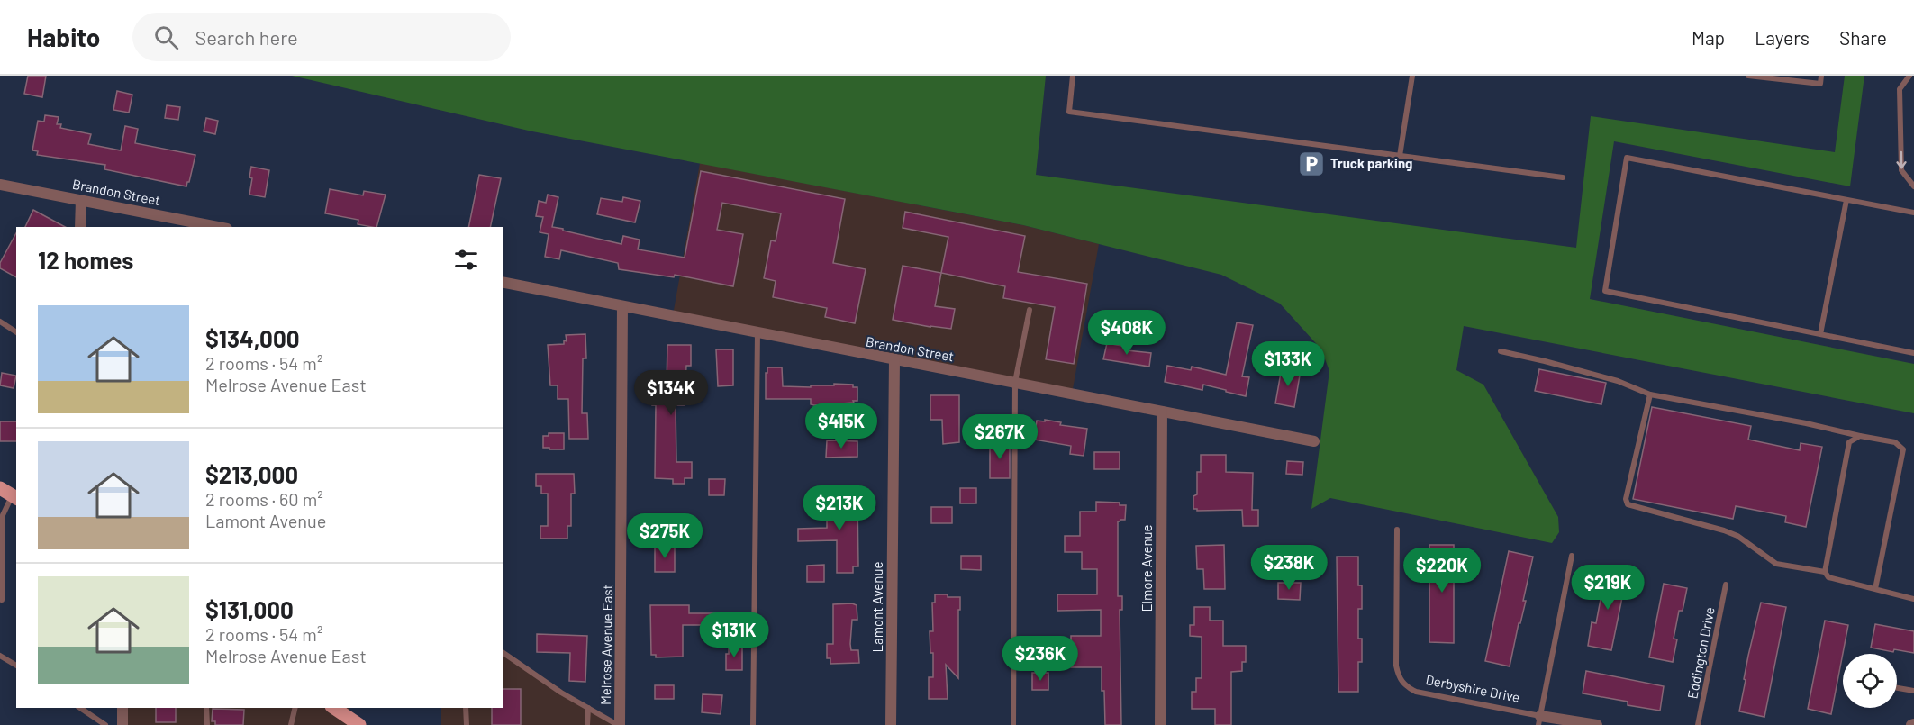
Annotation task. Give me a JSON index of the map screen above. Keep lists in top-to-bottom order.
{
  "streets": {
    "street": [
      "Brandon Street",
      "Elmore Avenue",
      "Lamont Avenue",
      "Melrose Avenue East",
      "Derbyshire Drive"
    ],
    "lane": ["Eddington Drive"]
  },
  "crossings": [
    ["Brandon Street", "Elmore Avenue"],
    ["Brandon Street", "Lamont Avenue"],
    ["Brandon Street", "Melrose Avenue East"]
  ],
  "places": {
    "parking": ["Truck parking"]
  },
  "page": {
    "header": "Habito",
    "search": "Search here",
    "nav": ["Map", "Layers", "Share"],
    "heading": "12 homes",
    "list": [
      {
        "name": "$134,000",
        "note": "2 rooms · 54 m² · Melrose Avenue East"
      },
      {
        "name": "$213,000",
        "note": "2 rooms · 60 m² · Lamont Avenue"
      },
      {
        "name": "$131,000",
        "note": "2 rooms · 54 m² · Melrose Avenue East"
      }
    ],
    "price": [
      "$408K",
      "$133K",
      "$134K",
      "$415K",
      "$267K",
      "$213K",
      "$275K",
      "$238K",
      "$220K",
      "$219K",
      "$131K",
      "$236K"
    ]
  }
}
